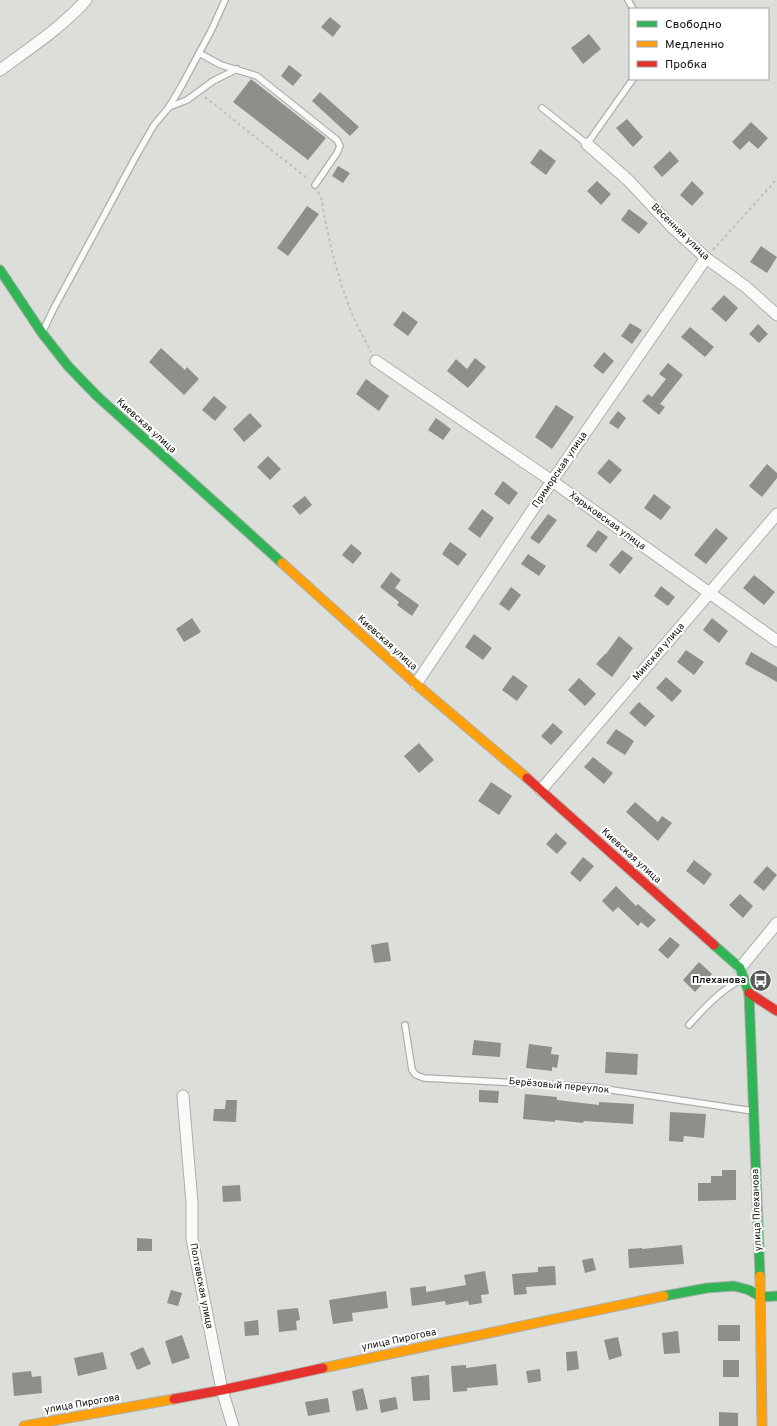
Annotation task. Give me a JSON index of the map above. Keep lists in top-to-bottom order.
{
  "streets": {
    "street": [
      "Весенняя улица",
      "Киевская улица",
      "Приморская улица",
      "Харьковская улица",
      "Минская улица",
      "улица Плеханова",
      "Полтавская улица",
      "улица Пирогова"
    ],
    "lane": ["Берёзовый переулок"]
  },
  "crossings": [
    ["Весенняя улица", "Приморская улица"],
    ["Киевская улица", "Приморская улица"],
    ["Киевская улица", "Минская улица"],
    ["Киевская улица", "улица Плеханова"],
    ["Приморская улица", "Харьковская улица"],
    ["Харьковская улица", "Минская улица"],
    ["Берёзовый переулок", "улица Плеханова"],
    ["улица Плеханова", "улица Пирогова"],
    ["Полтавская улица", "улица Пирогова"]
  ],
  "places": {
    "bus stop": ["Плеханова"]
  },
  "legend": ["Свободно", "Медленно", "Пробка"]
}
